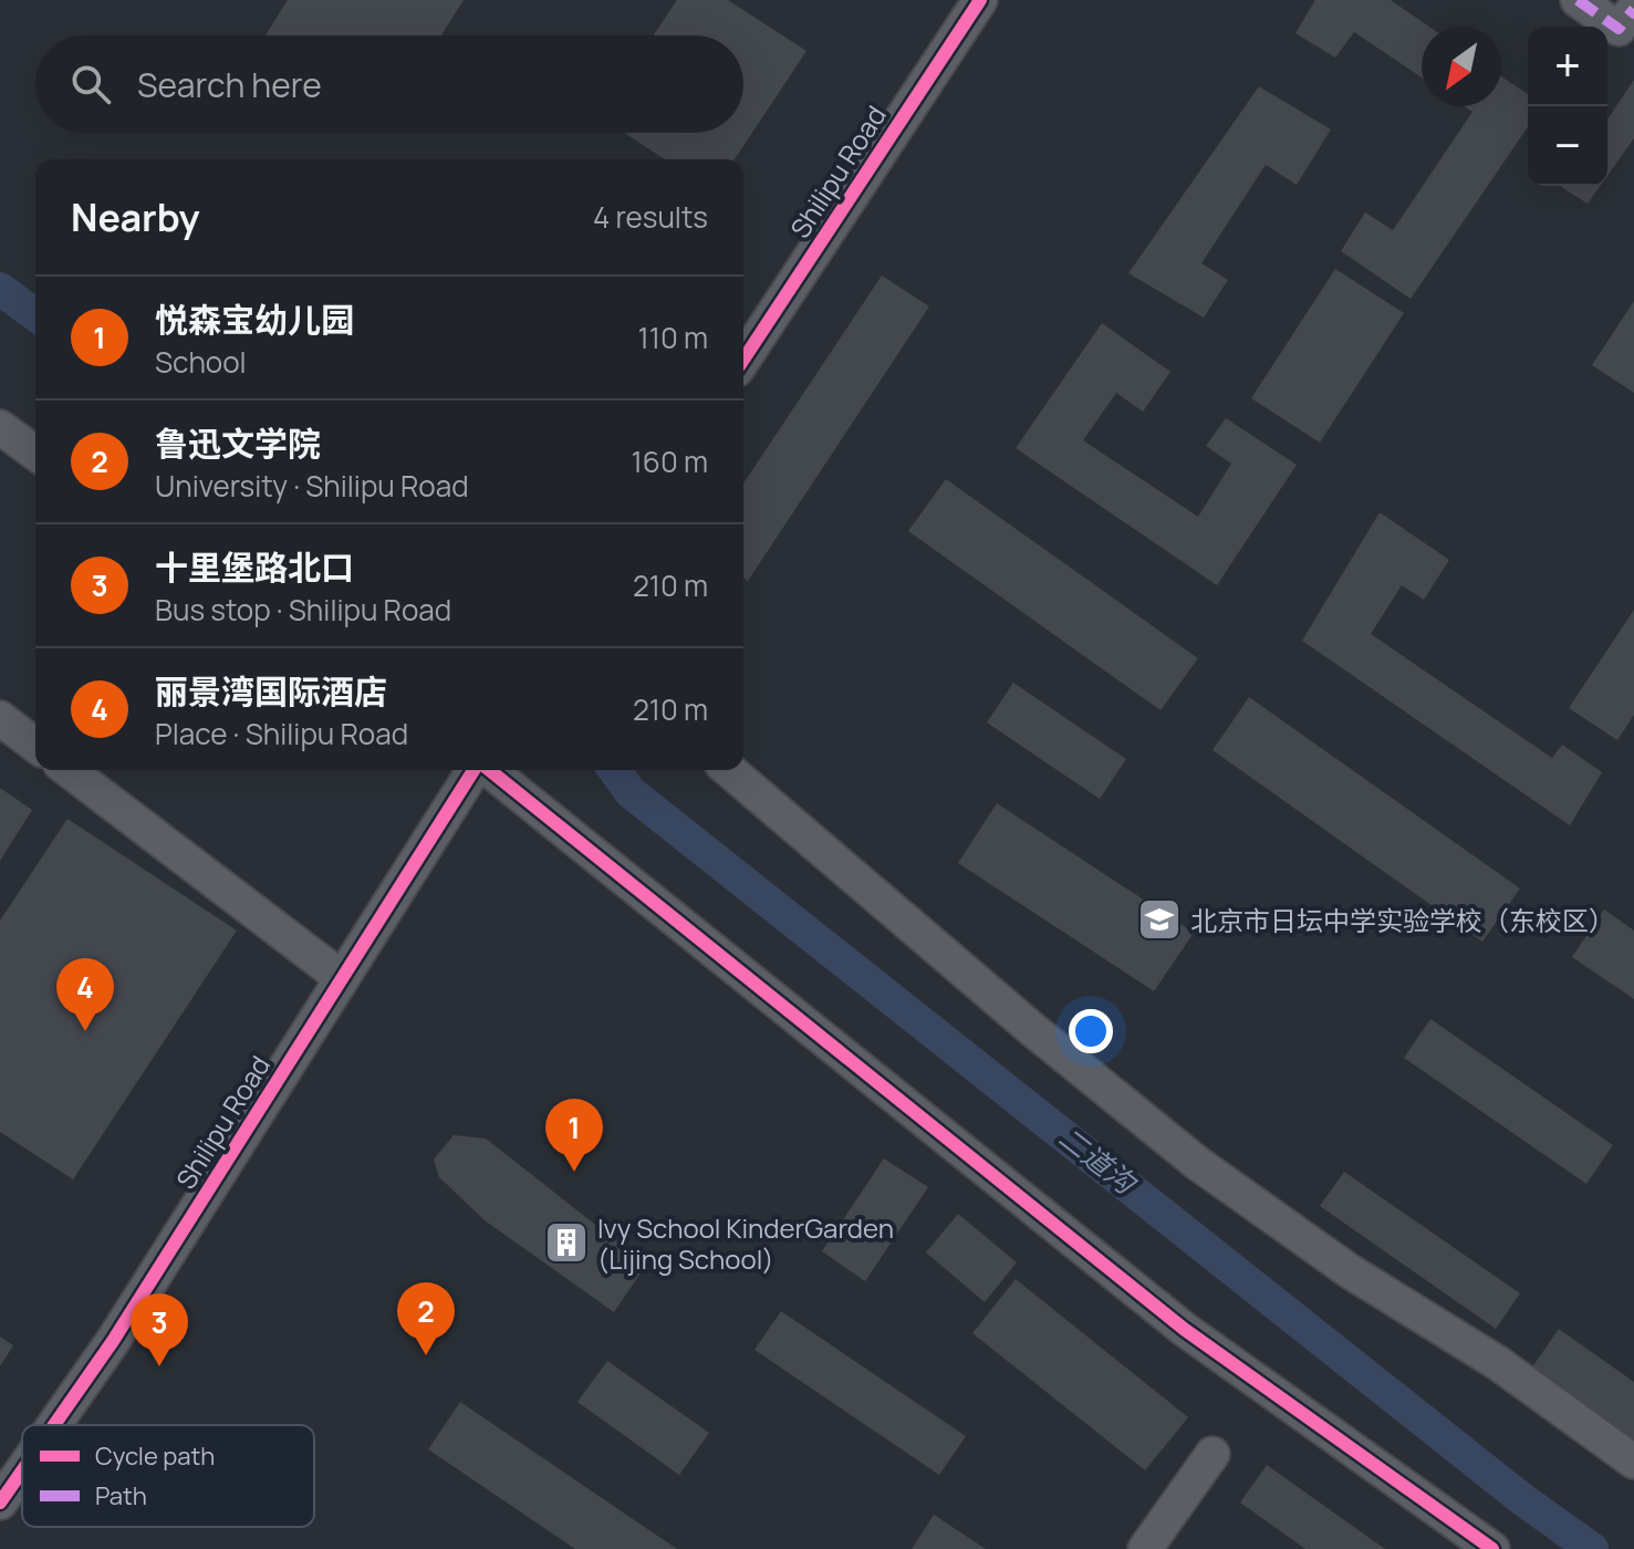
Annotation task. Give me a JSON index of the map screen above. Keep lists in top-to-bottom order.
{
  "streets": {
    "street": ["Shilipu Road"]
  },
  "water": ["二道沟"],
  "places": {
    "school or university": ["北京市日坛中学实验学校（东校区）"],
    "building": ["Ivy School KinderGarden (Lijing School)"]
  },
  "legend": ["Cycle path", "Path"],
  "north": "bottom left",
  "page": {
    "map_buttons": ["+", "−"],
    "search": "Search here",
    "heading": ["Nearby", "4 results"],
    "list": [
      {
        "mark": "1",
        "name": "悦森宝幼儿园",
        "note": "School",
        "value": "110 m"
      },
      {
        "mark": "2",
        "name": "鲁迅文学院",
        "note": "University · Shilipu Road",
        "value": "160 m"
      },
      {
        "mark": "3",
        "name": "十里堡路北口",
        "note": "Bus stop · Shilipu Road",
        "value": "210 m"
      },
      {
        "mark": "4",
        "name": "丽景湾国际酒店",
        "note": "Place · Shilipu Road",
        "value": "210 m"
      }
    ],
    "pins": [
      "4",
      "1",
      "2",
      "3"
    ]
  }
}
